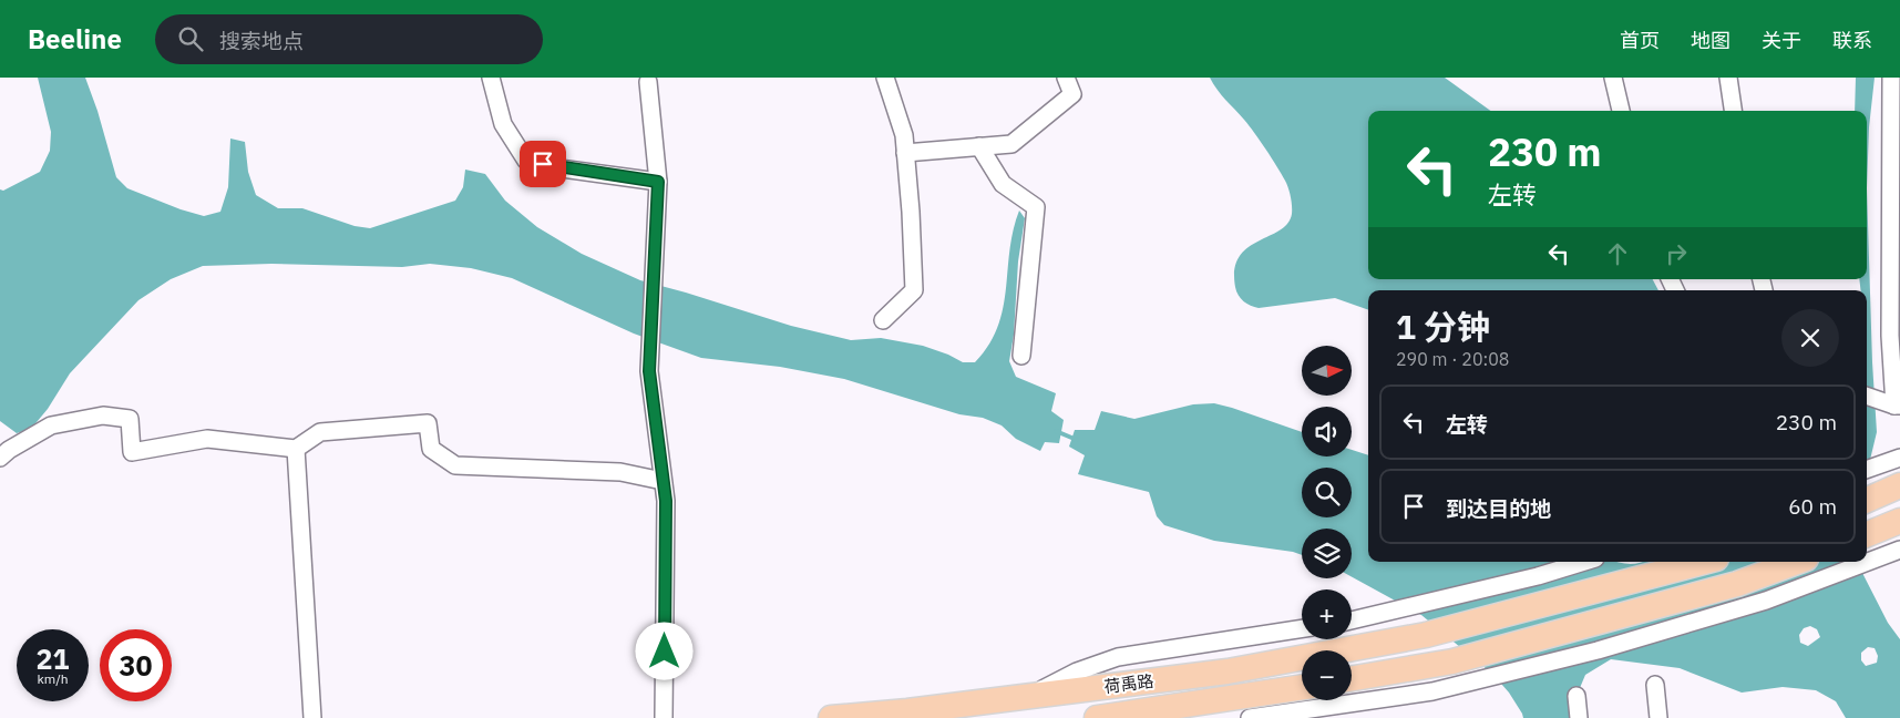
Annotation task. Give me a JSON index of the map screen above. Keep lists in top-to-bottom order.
{
  "streets": {
    "main road": ["荷禹路"]
  },
  "north": "right",
  "page": {
    "header": "Beeline",
    "search": "搜索地点",
    "nav": [
      "首页",
      "地图",
      "关于",
      "联系"
    ],
    "turn": ["230 m", "左转"],
    "heading": ["1 分钟", "290 m · 20:08"],
    "map_buttons": ["+", "−"],
    "list": [
      {
        "name": "左转",
        "value": "230 m"
      },
      {
        "name": "到达目的地",
        "value": "60 m"
      }
    ],
    "speed": "21 km/h",
    "limit": "30"
  }
}
